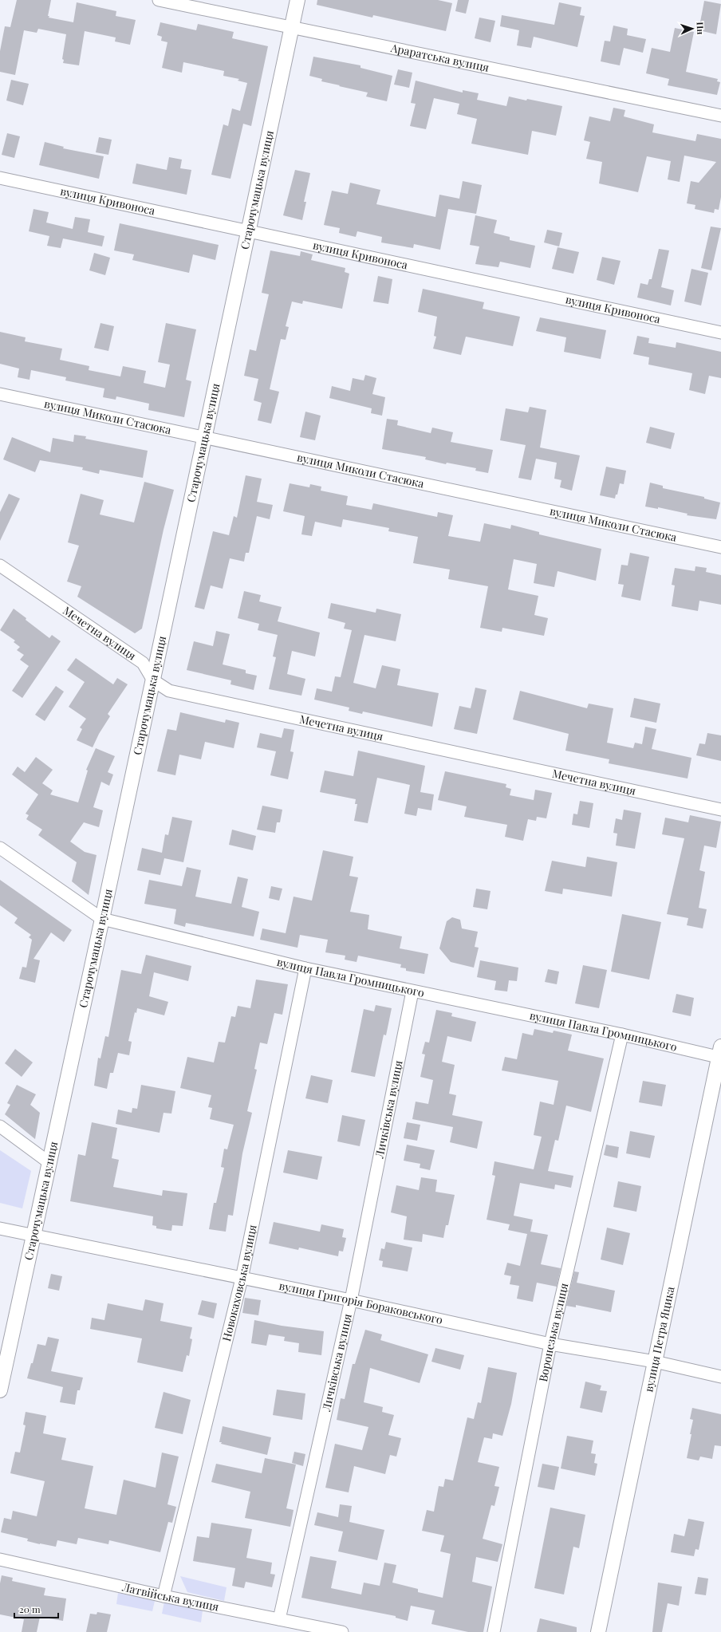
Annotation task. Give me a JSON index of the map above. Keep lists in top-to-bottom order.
{
  "streets": {
    "street": [
      "Араратська вулиця",
      "Старочумацька вулиця",
      "вулиця Кривоноса",
      "вулиця Миколи Стасюка",
      "Мечетна вулиця",
      "вулиця Павла Громницького",
      "Личківська вулиця",
      "Новокаховська вулиця",
      "вулиця Григорія Бораковського",
      "Воронезька вулиця",
      "вулиця Петра Яцика",
      "Латвійська вулиця"
    ]
  },
  "crossings": [
    ["Араратська вулиця", "Старочумацька вулиця"],
    ["Старочумацька вулиця", "вулиця Кривоноса"],
    ["Старочумацька вулиця", "вулиця Миколи Стасюка"],
    ["Старочумацька вулиця", "Мечетна вулиця"],
    ["Старочумацька вулиця", "вулиця Павла Громницького"],
    ["Старочумацька вулиця", "вулиця Григорія Бораковського"],
    ["вулиця Павла Громницького", "Личківська вулиця"],
    ["вулиця Павла Громницького", "Новокаховська вулиця"],
    ["вулиця Павла Громницького", "Воронезька вулиця"],
    ["вулиця Павла Громницького", "вулиця Петра Яцика"],
    ["Личківська вулиця", "вулиця Григорія Бораковського"],
    ["Личківська вулиця", "Латвійська вулиця"],
    ["Новокаховська вулиця", "вулиця Григорія Бораковського"],
    ["Новокаховська вулиця", "Латвійська вулиця"],
    ["вулиця Григорія Бораковського", "Воронезька вулиця"],
    ["вулиця Григорія Бораковського", "вулиця Петра Яцика"]
  ],
  "scale_bar": "20 m",
  "north": "right"
}
